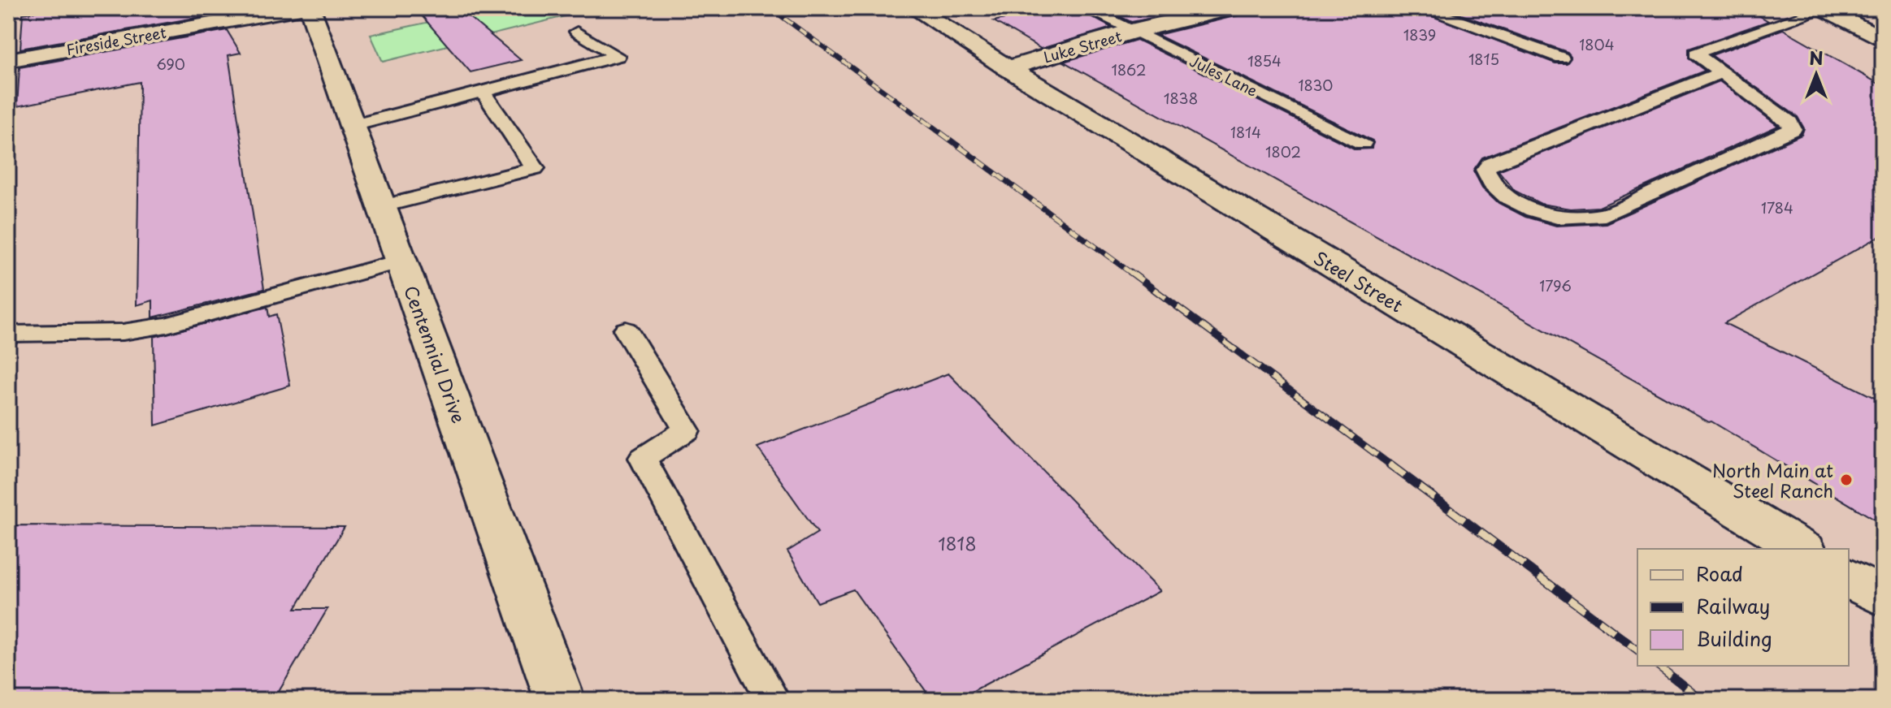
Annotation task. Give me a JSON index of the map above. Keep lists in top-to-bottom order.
{
  "streets": {
    "street": [
      "Fireside Street",
      "Luke Street",
      "Steel Street",
      "Centennial Drive"
    ],
    "lane": ["Jules Lane"]
  },
  "crossings": [
    ["Luke Street", "Jules Lane"],
    ["Luke Street", "Steel Street"]
  ],
  "places": ["North Main at Steel Ranch"],
  "house_numbers": [
    "1839",
    "1804",
    "1815",
    "1854",
    "690",
    "1862",
    "1830",
    "1838",
    "1814",
    "1802",
    "1784",
    "1796",
    "1818"
  ],
  "legend": ["Road", "Railway", "Building"],
  "north": "top"
}
